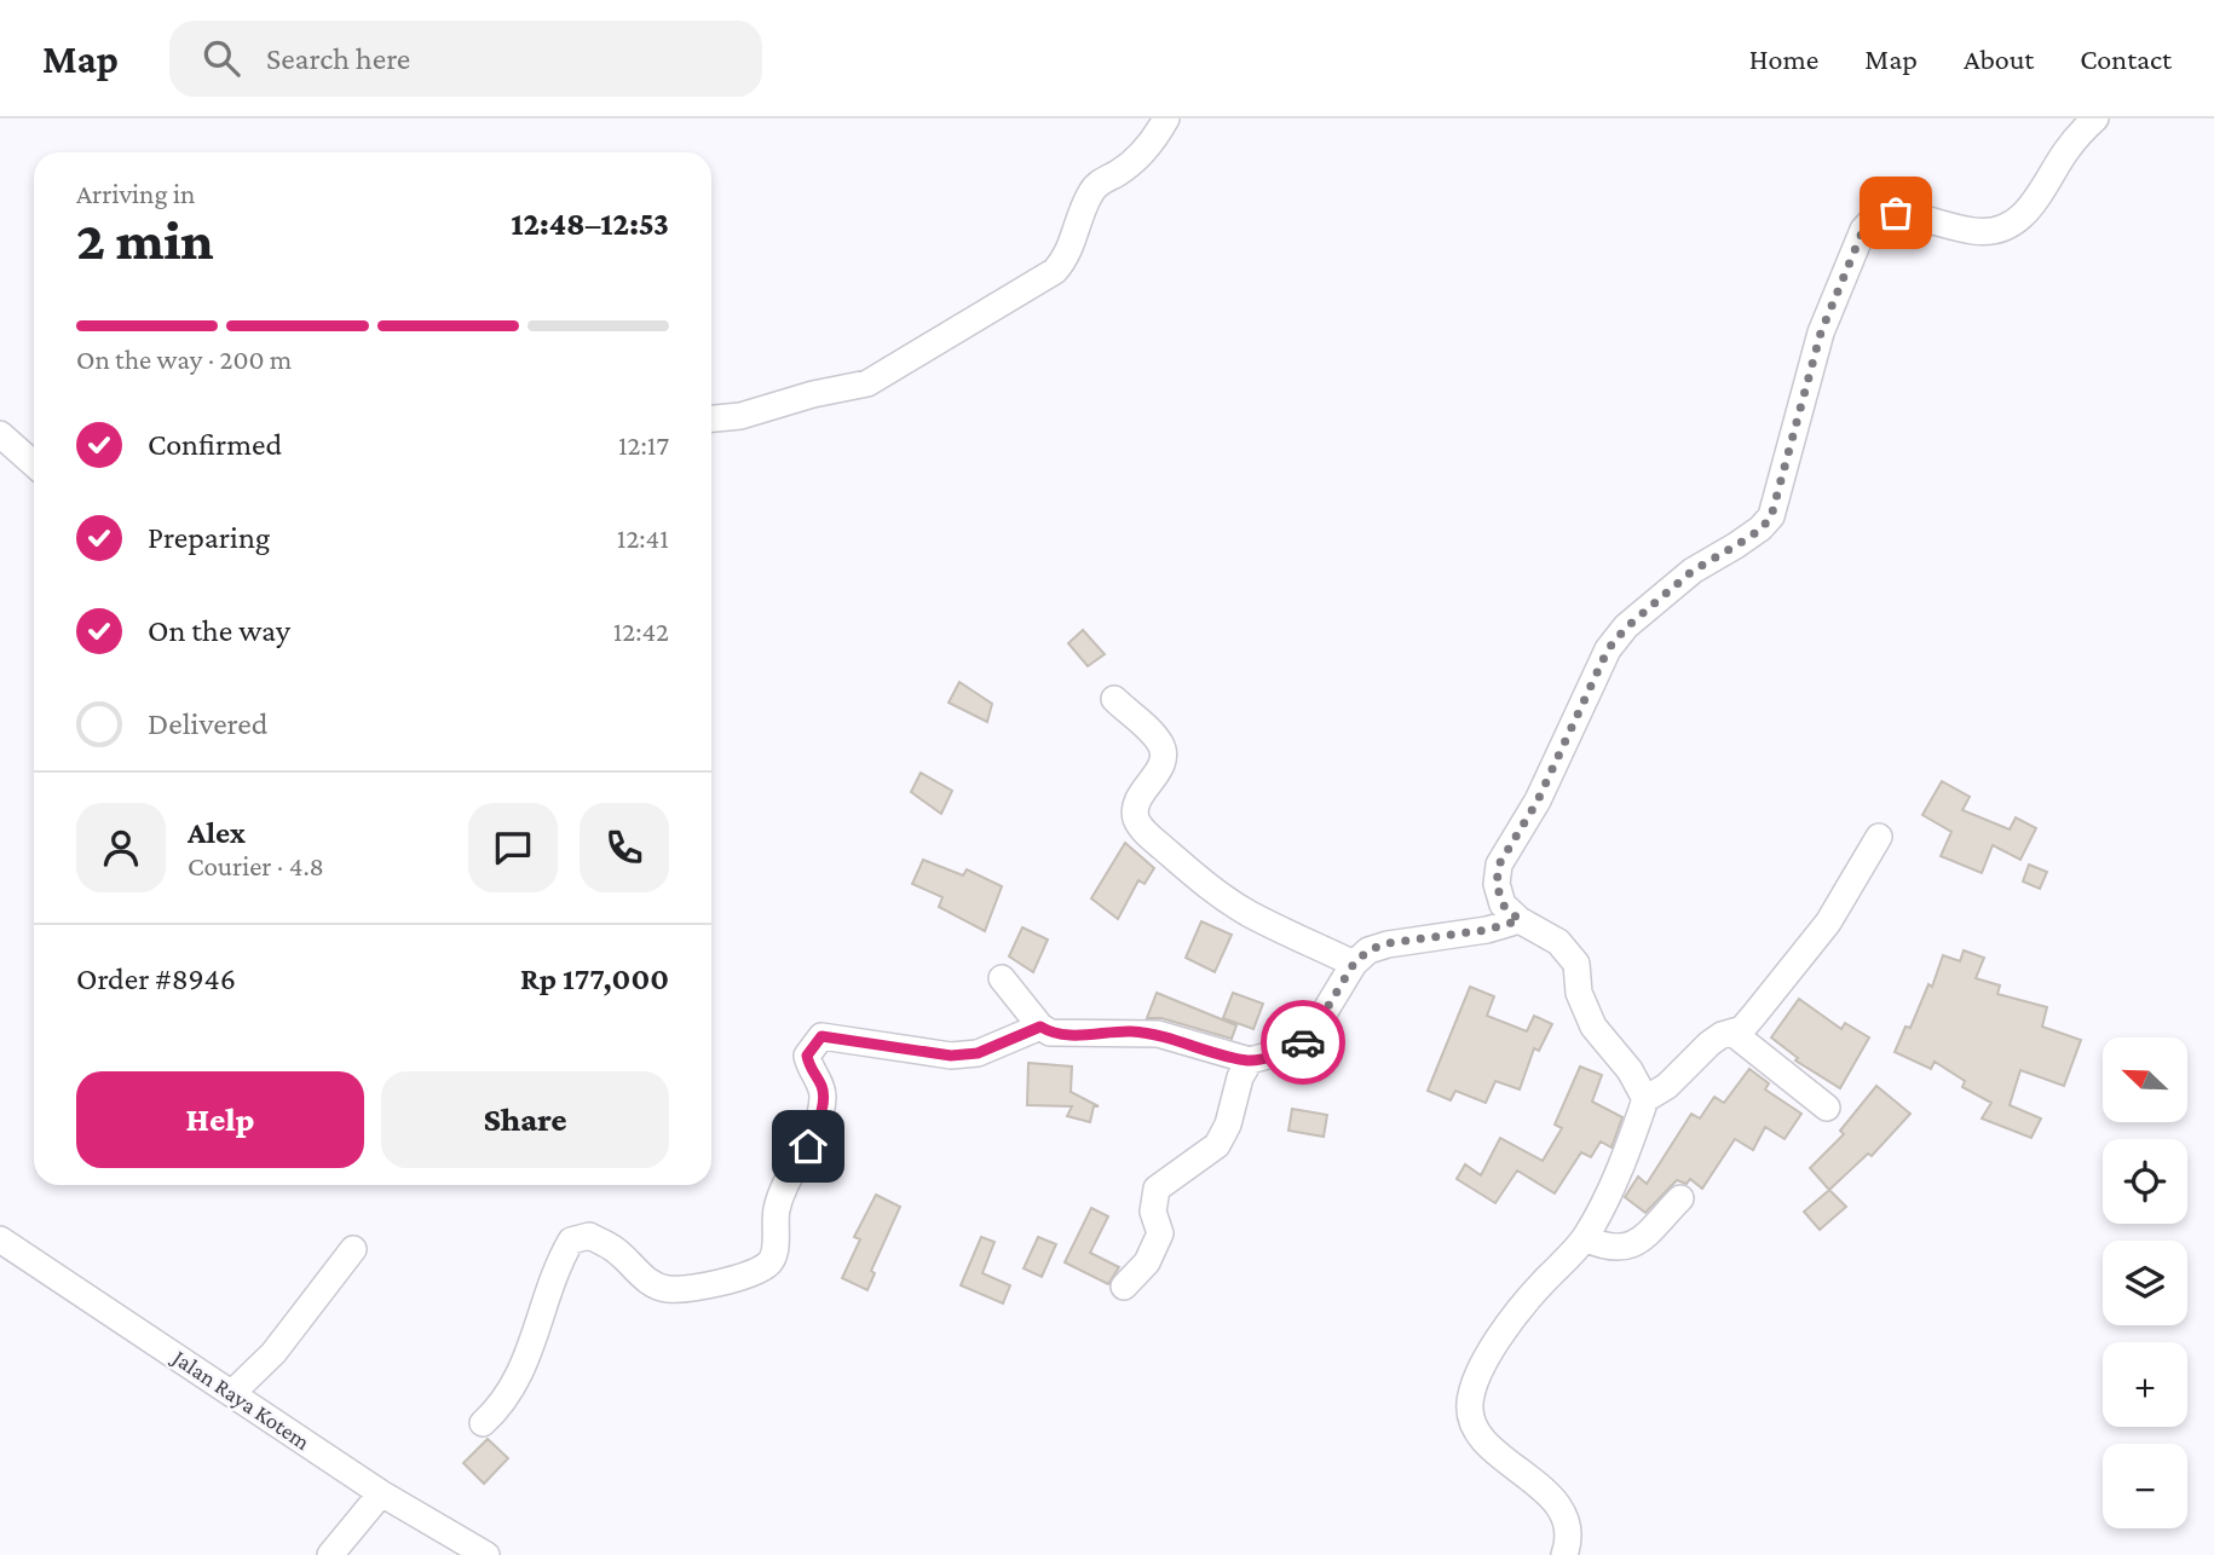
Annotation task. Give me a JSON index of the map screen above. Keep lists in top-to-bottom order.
{
  "streets": {
    "street": ["Jalan Raya Kotem"]
  },
  "north": "top left",
  "page": {
    "header": "Map",
    "search": "Search here",
    "nav": [
      "Home",
      "Map",
      "About",
      "Contact"
    ],
    "heading": ["2 min", "Arriving in", "12:48–12:53"],
    "panel": [
      "Alex",
      "Courier · 4.8",
      "Order #8946",
      "Rp 177,000"
    ],
    "bar": "On the way · 200 m",
    "list": [
      ["Confirmed", "12:17"],
      ["Preparing", "12:41"],
      ["On the way", "12:42"],
      "Delivered"
    ],
    "map_buttons": ["+", "−"],
    "buttons": ["Help", "Share"]
  }
}
